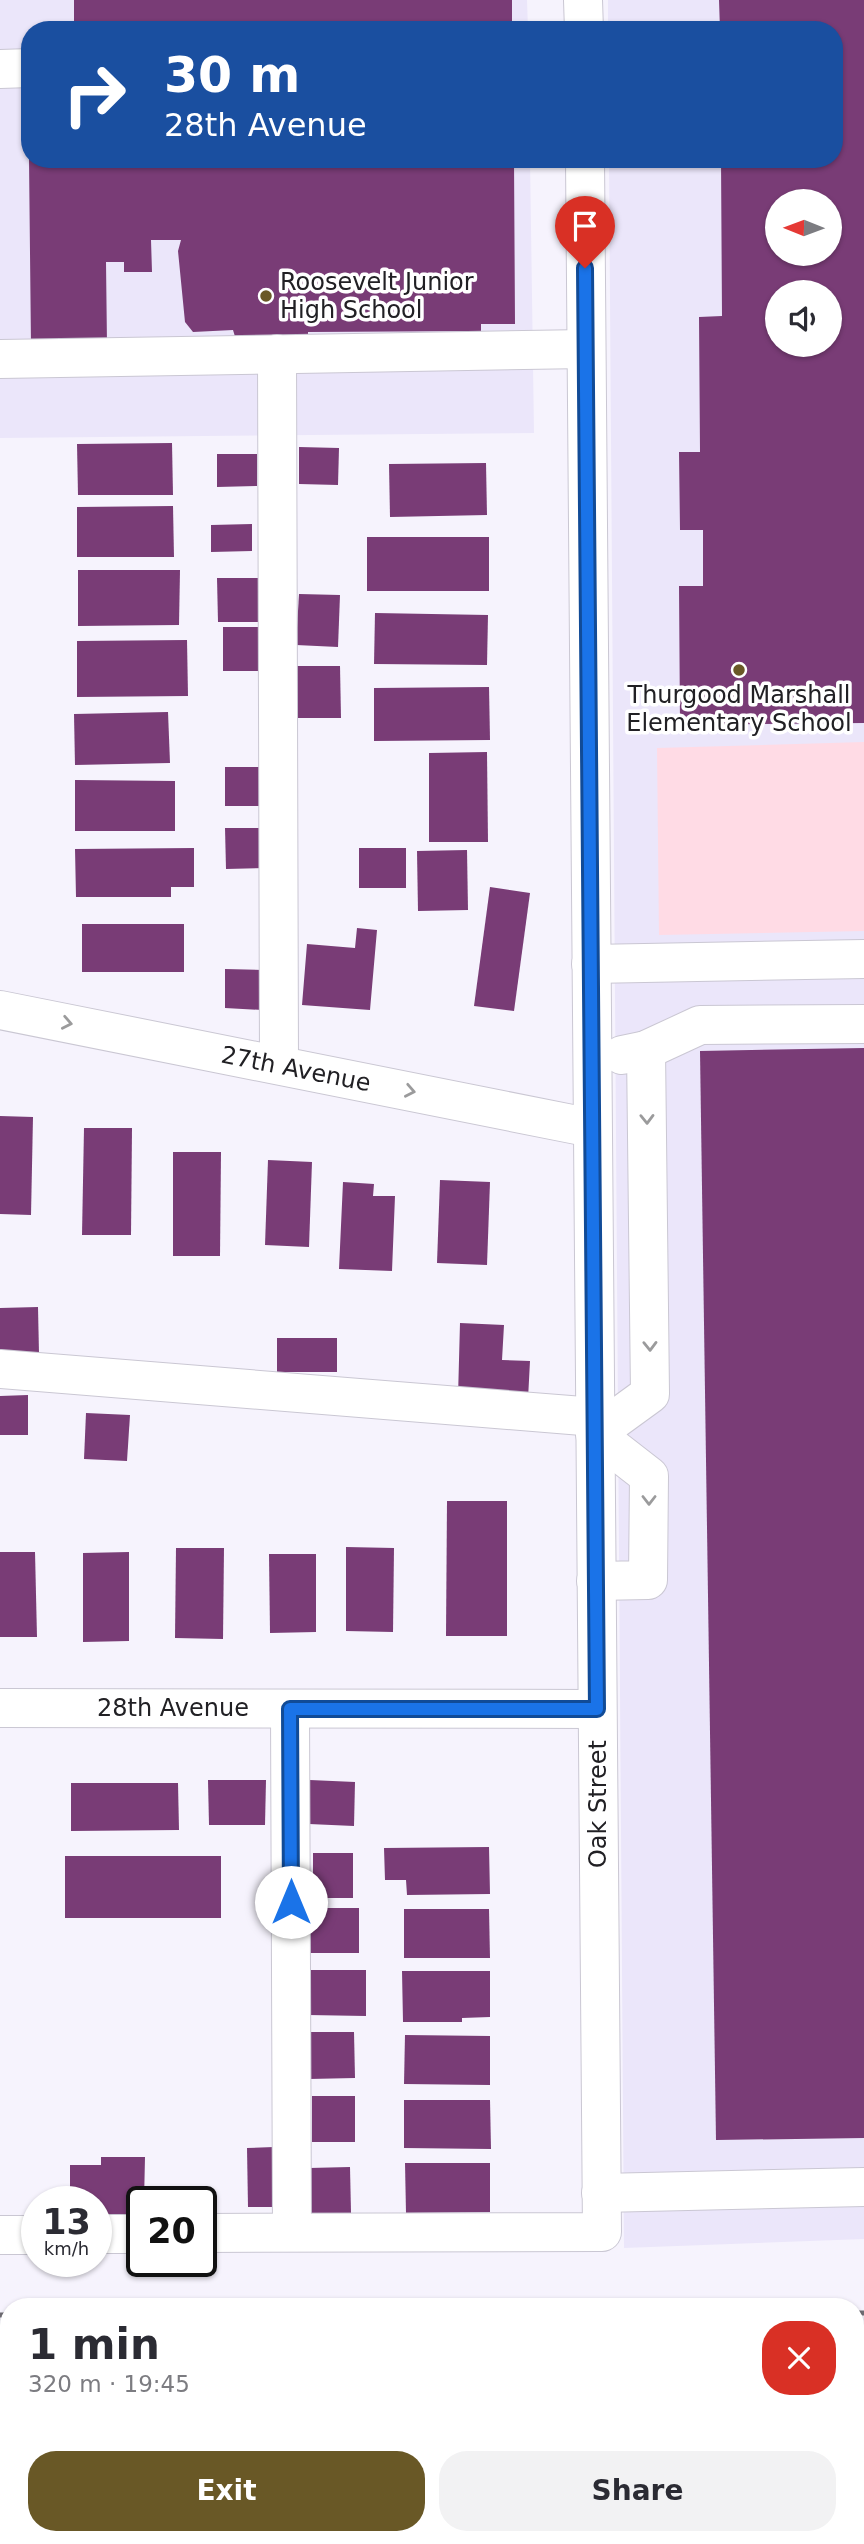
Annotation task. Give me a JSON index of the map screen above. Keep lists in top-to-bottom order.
{
  "streets": {
    "street": ["27th Avenue", "28th Avenue", "Oak Street"]
  },
  "crossings": [
    ["27th Avenue", "Oak Street"],
    ["28th Avenue", "Oak Street"]
  ],
  "places": ["Roosevelt Junior High School", "Thurgood Marshall Elementary School"],
  "north": "left",
  "page": {
    "turn": ["30 m", "28th Avenue"],
    "speed": "13 km/h",
    "limit": "20",
    "heading": ["1 min", "320 m · 19:45"],
    "buttons": ["Exit", "Share"]
  }
}
